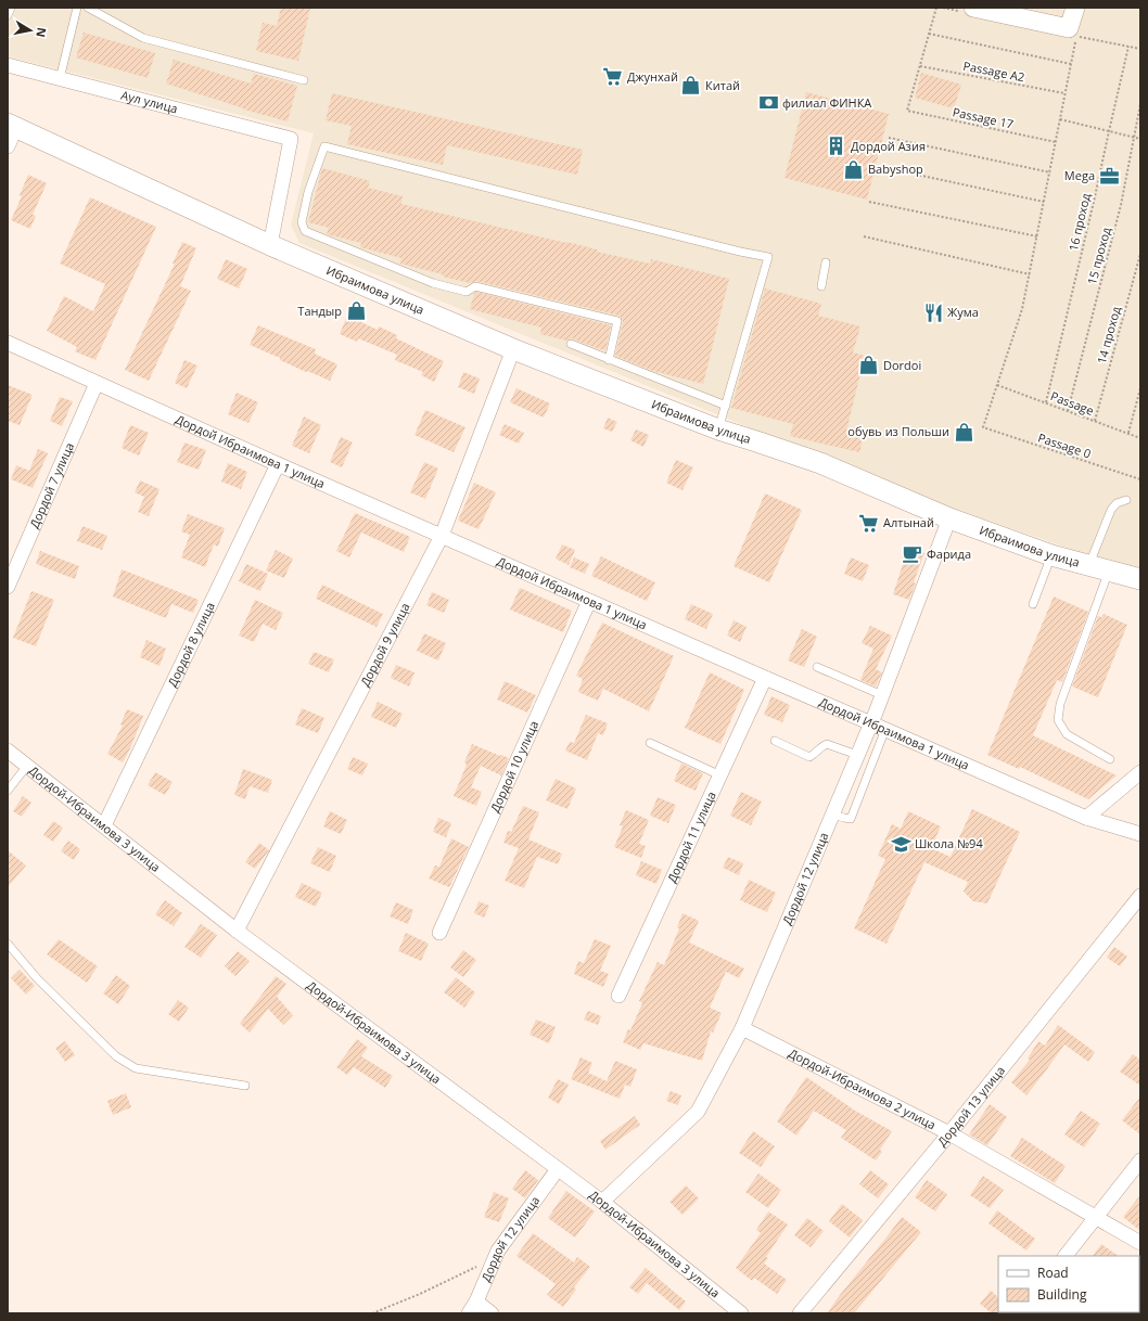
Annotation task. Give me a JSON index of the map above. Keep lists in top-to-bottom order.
{
  "streets": {
    "main road": ["Ибраимова улица"],
    "street": [
      "Аул улица",
      "Дордой Ибраимова 1 улица",
      "Дордой 7 улица",
      "Дордой 9 улица",
      "Дордой 8 улица",
      "Дордой 10 улица",
      "Дордой-Ибраимова 3 улица",
      "Дордой 11 улица",
      "Дордой 12 улица",
      "Дордой-Ибраимова 2 улица",
      "Дордой 13 улица"
    ],
    "path": [
      "Passage A2",
      "Passage 17",
      "16 проход",
      "15 проход",
      "14 проход",
      "Passage",
      "Passage 0"
    ]
  },
  "crossings": [
    ["Passage A2", "Passage 17"],
    ["Аул улица", "Ибраимова улица"],
    ["16 проход", "Passage"],
    ["15 проход", "Passage"],
    ["Ибраимова улица", "Дордой 9 улица"],
    ["Ибраимова улица", "Дордой 12 улица"],
    ["14 проход", "Passage"],
    ["Passage", "Passage 0"],
    ["Дордой Ибраимова 1 улица", "Дордой 7 улица"],
    ["Дордой Ибраимова 1 улица", "Дордой 9 улица"],
    ["Дордой Ибраимова 1 улица", "Дордой 8 улица"],
    ["Дордой Ибраимова 1 улица", "Дордой 10 улица"],
    ["Дордой Ибраимова 1 улица", "Дордой 11 улица"],
    ["Дордой Ибраимова 1 улица", "Дордой 12 улица"],
    ["Дордой 9 улица", "Дордой-Ибраимова 3 улица"],
    ["Дордой 8 улица", "Дордой-Ибраимова 3 улица"],
    ["Дордой-Ибраимова 3 улица", "Дордой 12 улица"],
    ["Дордой 12 улица", "Дордой-Ибраимова 2 улица"],
    ["Дордой-Ибраимова 2 улица", "Дордой 13 улица"]
  ],
  "places": {
    "supermarket": ["Джунхай", "Алтынай"],
    "shop": [
      "Китай",
      "Babyshop",
      "Тандыр",
      "Dordoi",
      "обувь из Польши"
    ],
    "bank": ["филиал ФИНКА"],
    "building": ["Дордой Азия"],
    "office": ["Mega"],
    "restaurant": ["Жума"],
    "cafe": ["Фарида"],
    "school or university": ["Школа №94"]
  },
  "legend": ["Road", "Building"],
  "north": "right"
}
